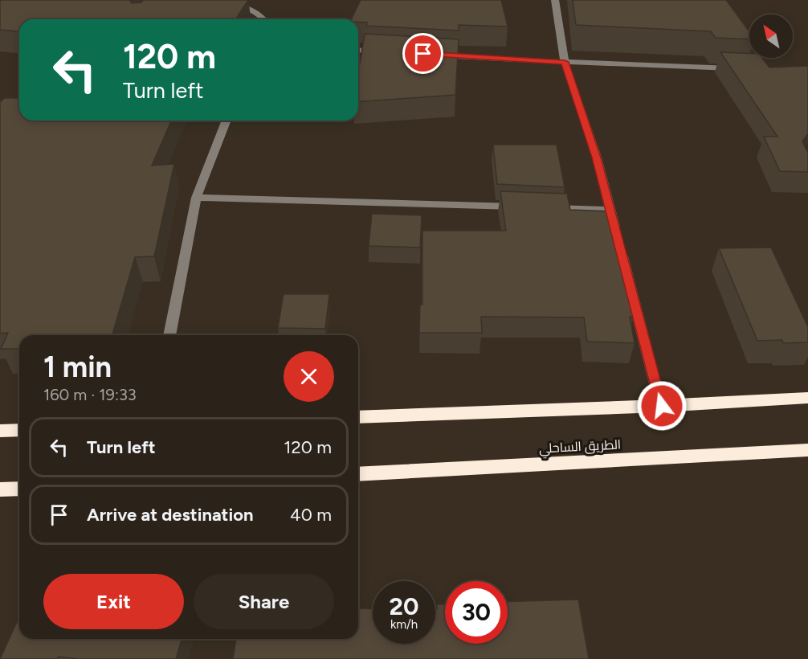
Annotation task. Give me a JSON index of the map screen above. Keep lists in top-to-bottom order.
{
  "streets": {
    "highway": ["الطريق الساحلي"]
  },
  "north": "top left",
  "page": {
    "turn": ["120 m", "Turn left"],
    "heading": ["1 min", "160 m · 19:33"],
    "list": [
      {
        "name": "Turn left",
        "value": "120 m"
      },
      {
        "name": "Arrive at destination",
        "value": "40 m"
      }
    ],
    "buttons": ["Exit", "Share"],
    "speed": "20 km/h",
    "limit": "30"
  }
}
